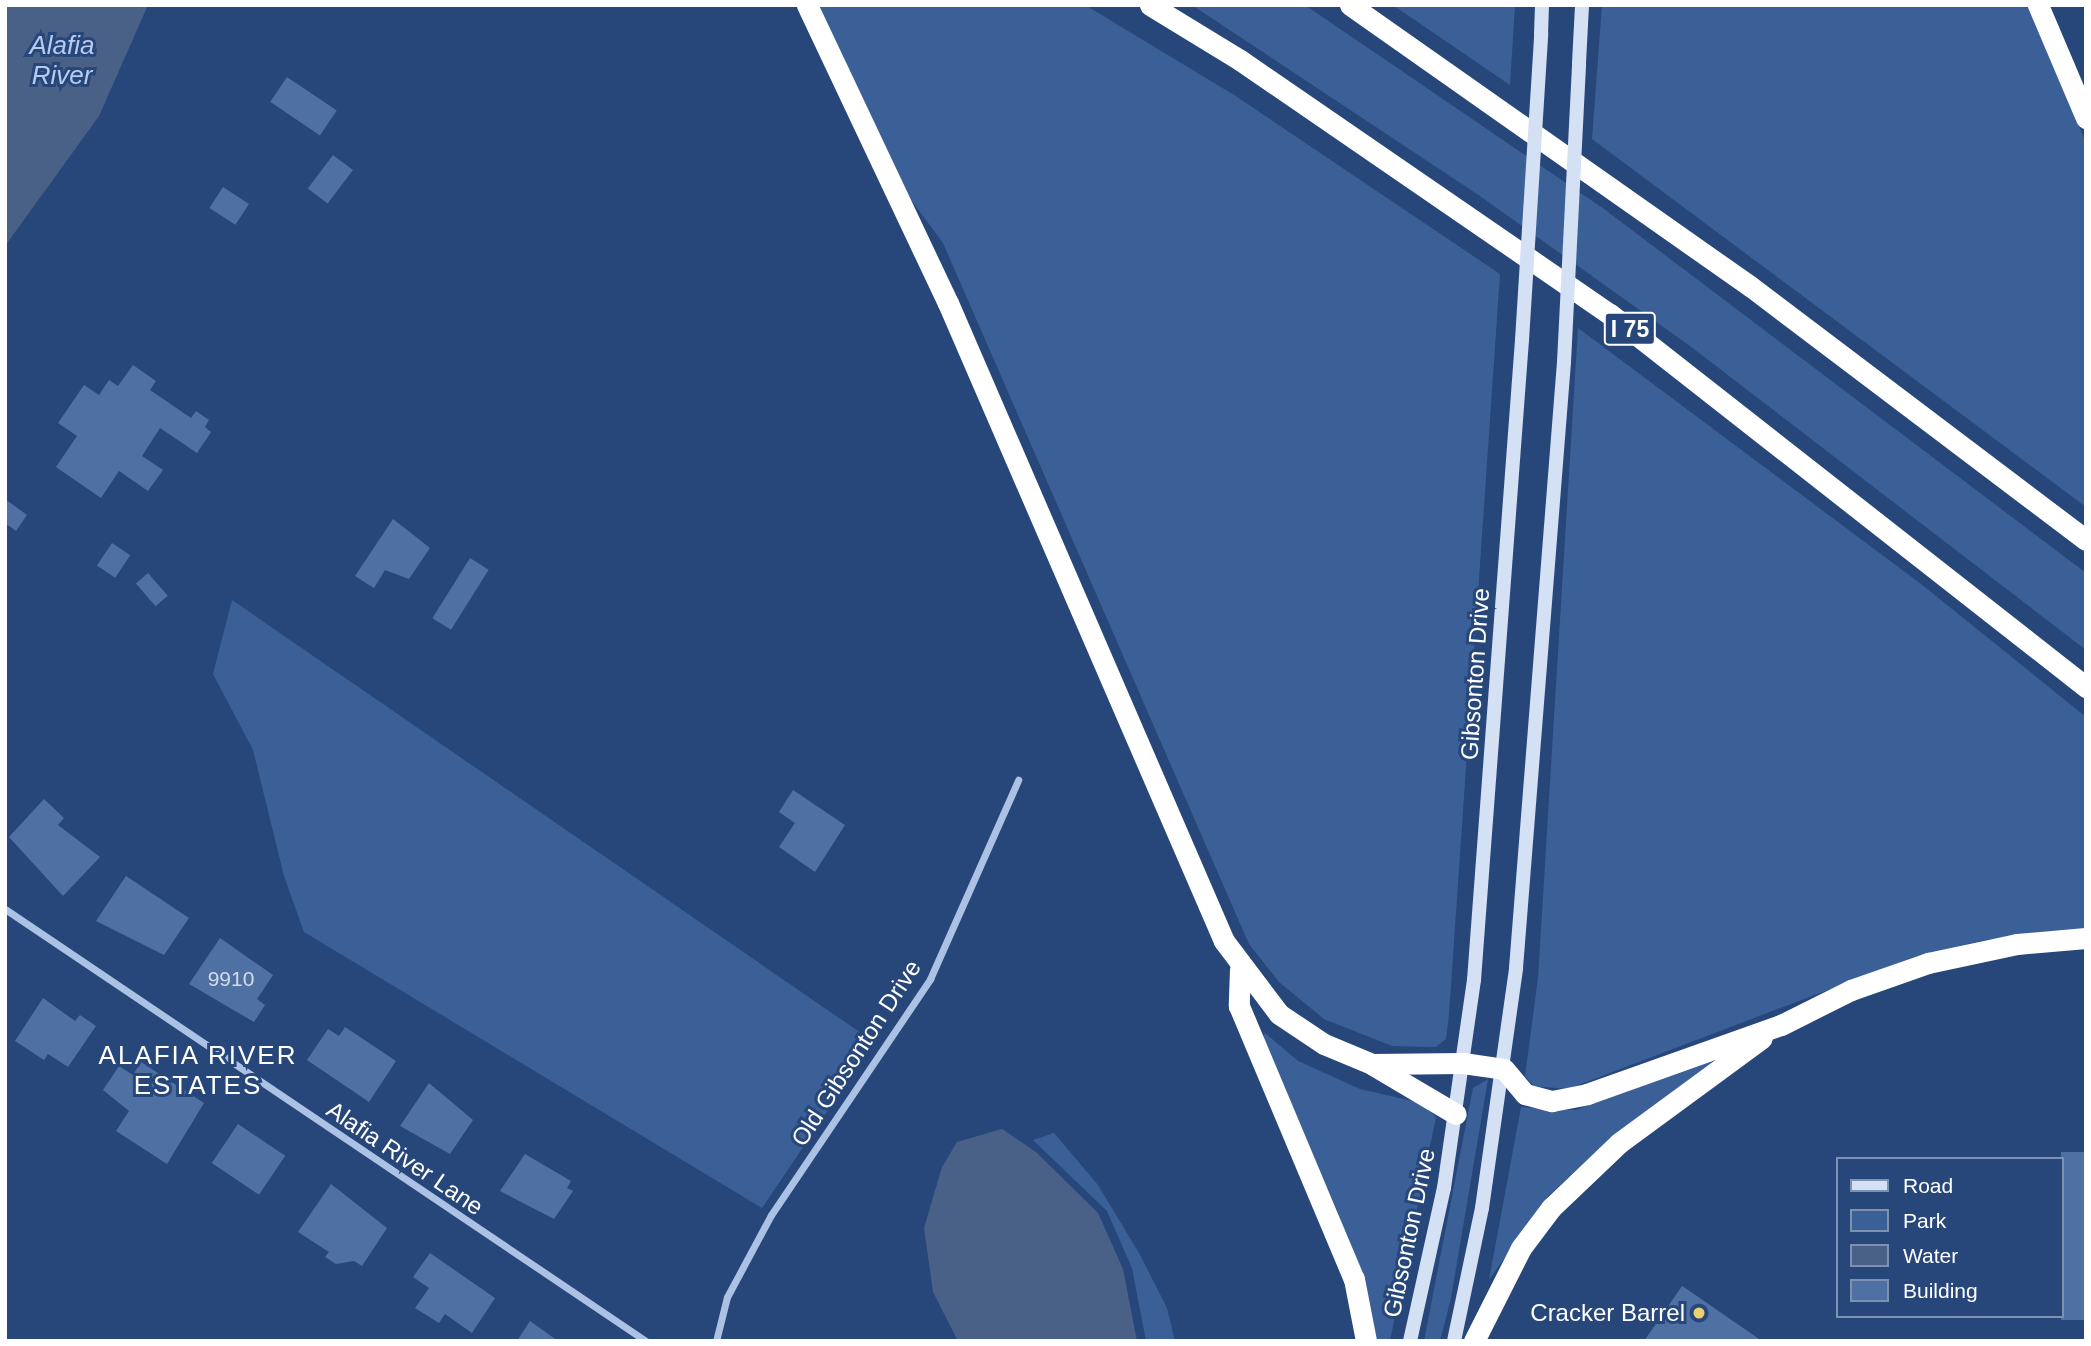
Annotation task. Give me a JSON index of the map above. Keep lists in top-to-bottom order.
{
  "streets": {
    "highway": ["I 75"],
    "main road": ["Gibsonton Drive"],
    "street": ["Old Gibsonton Drive", "Alafia River Lane"]
  },
  "districts": ["ALAFIA RIVER ESTATES"],
  "water": ["Alafia River"],
  "places": ["Cracker Barrel"],
  "house_numbers": ["9910"],
  "legend": [
    "Road",
    "Park",
    "Water",
    "Building"
  ]
}
